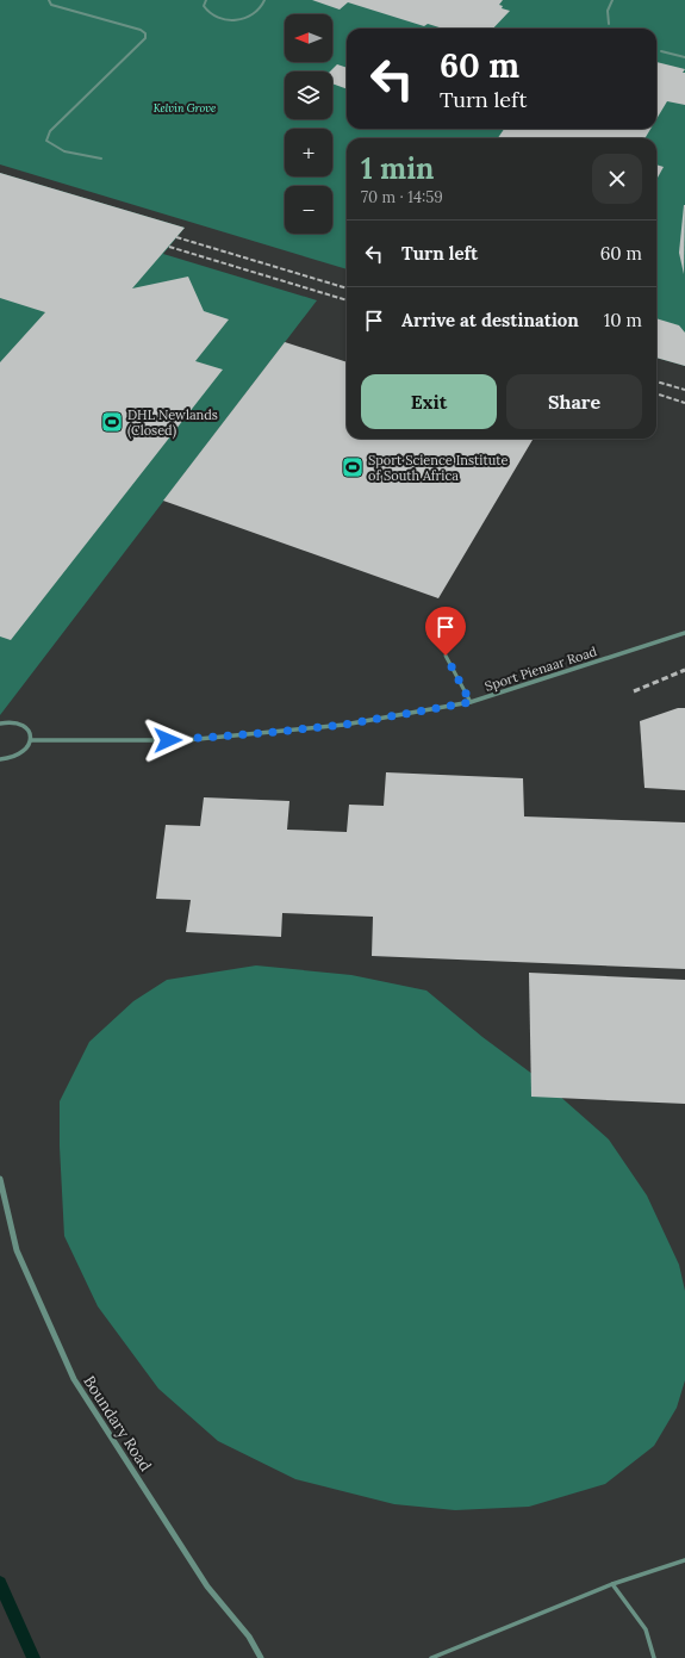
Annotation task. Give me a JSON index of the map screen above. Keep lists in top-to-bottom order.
{
  "streets": {
    "street": ["Sport Pienaar Road", "Boundary Road"]
  },
  "parks": ["Kelvin Grove"],
  "places": {
    "sports": ["DHL Newlands (Closed)", "Sport Science Institute of South Africa"]
  },
  "north": "left",
  "page": {
    "map_buttons": ["+", "−"],
    "turn": ["60 m", "Turn left"],
    "heading": ["1 min", "70 m · 14:59"],
    "list": [
      {
        "name": "Turn left",
        "value": "60 m"
      },
      {
        "name": "Arrive at destination",
        "value": "10 m"
      }
    ],
    "buttons": ["Exit", "Share"]
  }
}
